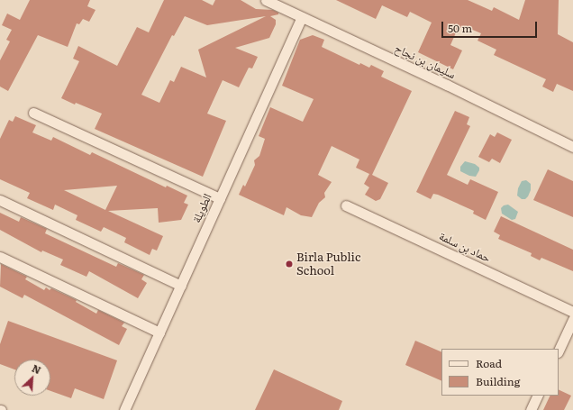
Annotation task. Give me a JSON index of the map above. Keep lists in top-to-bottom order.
{
  "streets": {
    "street": ["سليمان بن نجاح", "الطويلة", "حماد بن سلمة"]
  },
  "crossings": [
    ["سليمان بن نجاح", "الطويلة"]
  ],
  "places": ["Birla Public School"],
  "legend": ["Road", "Building"],
  "scale_bar": "50 m",
  "north": "top right"
}
